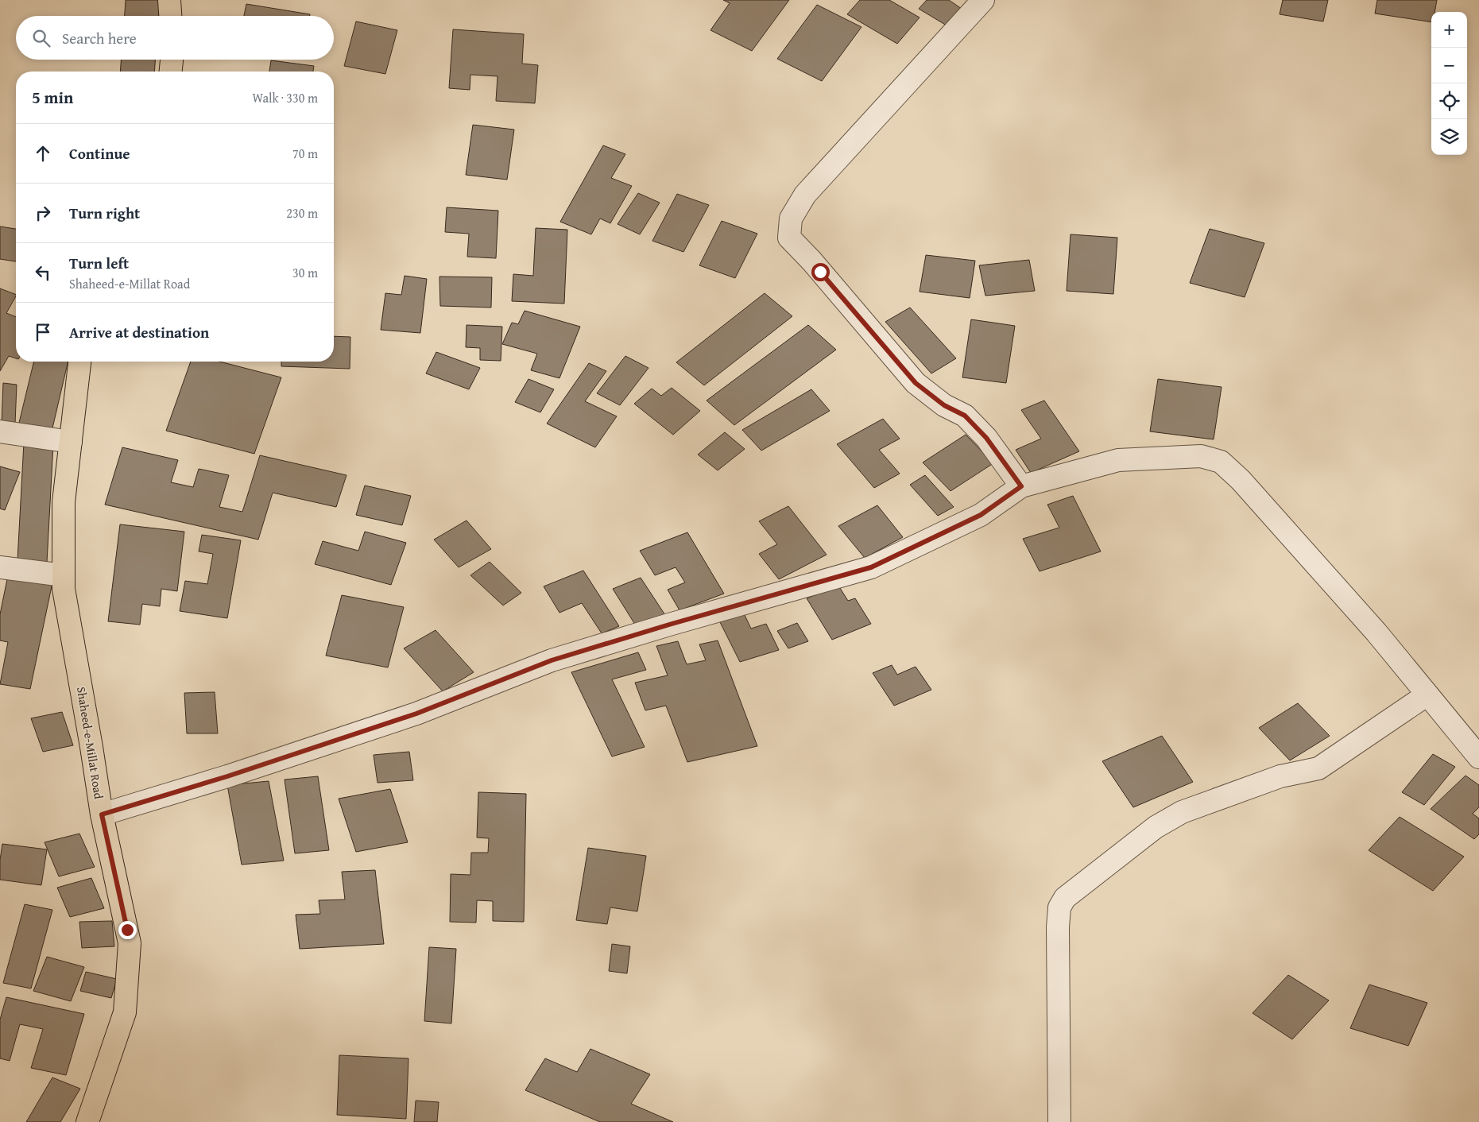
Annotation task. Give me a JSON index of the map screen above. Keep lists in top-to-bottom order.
{
  "streets": {
    "main road": ["Shaheed-e-Millat Road"]
  },
  "page": {
    "map_buttons": ["+", "−"],
    "search": "Search here",
    "heading": ["5 min", "Walk · 330 m"],
    "list": [
      ["Continue", "70 m"],
      ["Turn right", "230 m"],
      ["Turn left", "Shaheed-e-Millat Road", "30 m"],
      "Arrive at destination"
    ]
  }
}
